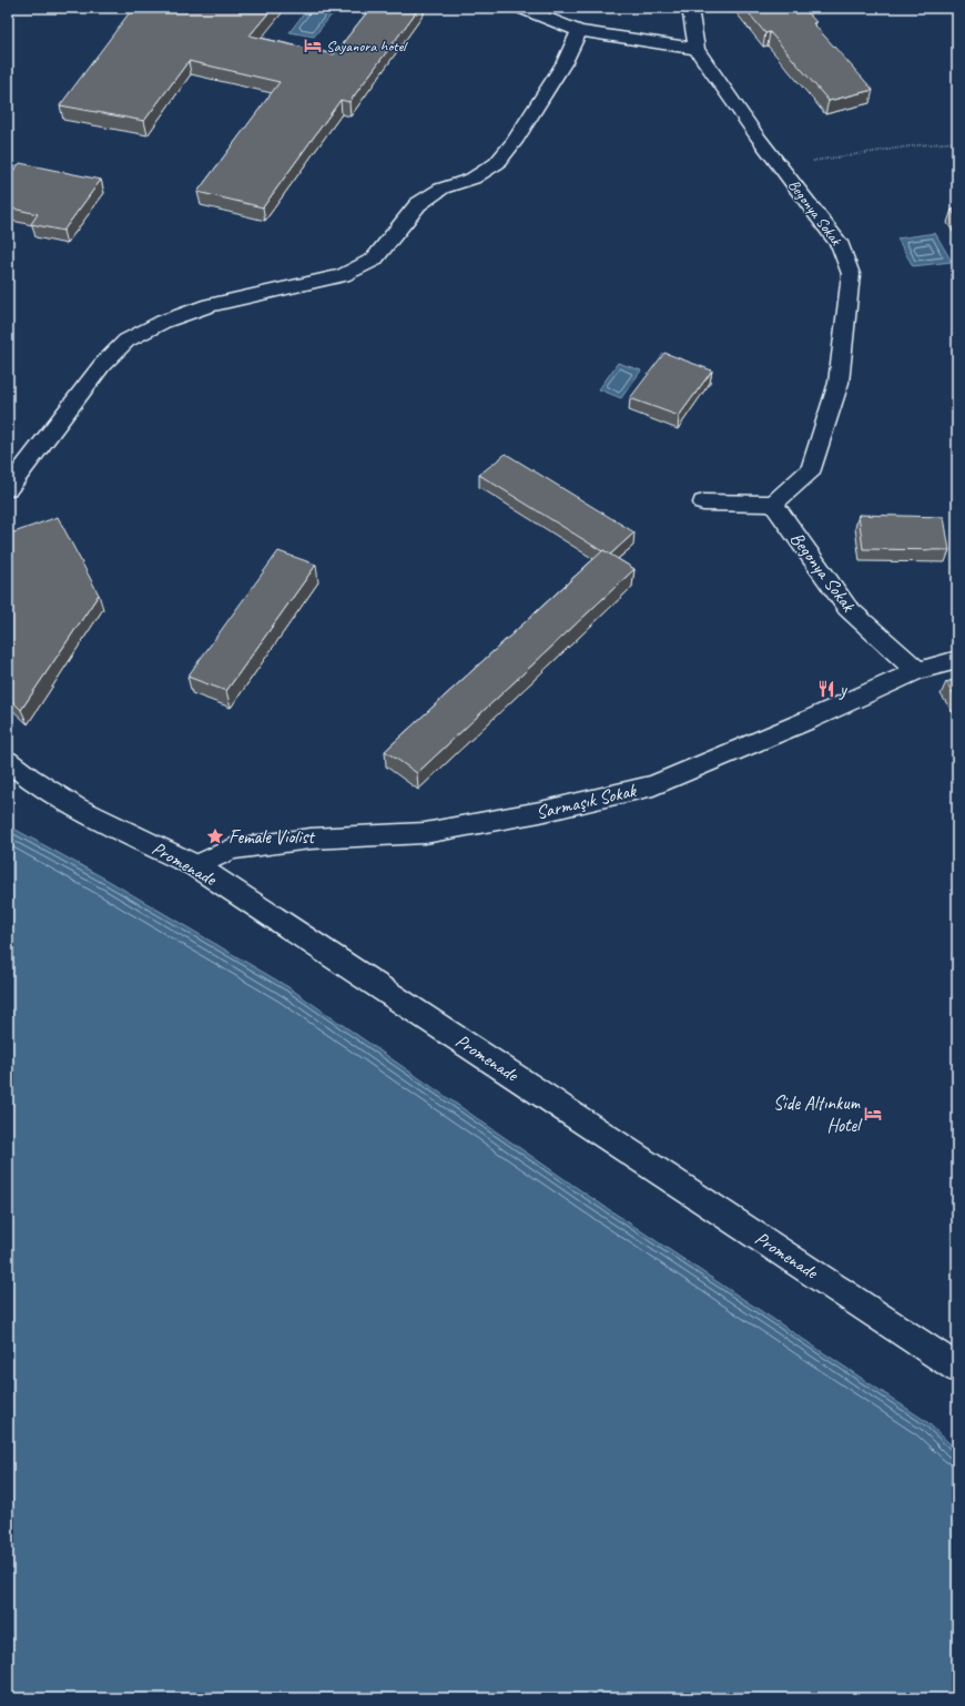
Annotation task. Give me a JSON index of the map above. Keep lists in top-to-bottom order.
{
  "streets": {
    "street": ["Begonya Sokak", "Sarmaşık Sokak", "Promenade"]
  },
  "crossings": [
    ["Begonya Sokak", "Sarmaşık Sokak"],
    ["Sarmaşık Sokak", "Promenade"]
  ],
  "places": {
    "hotel": ["Sayanora hotel", "Side Altınkum Hotel"],
    "restaurant": ["y"],
    "place": ["Female Violist"]
  }
}
